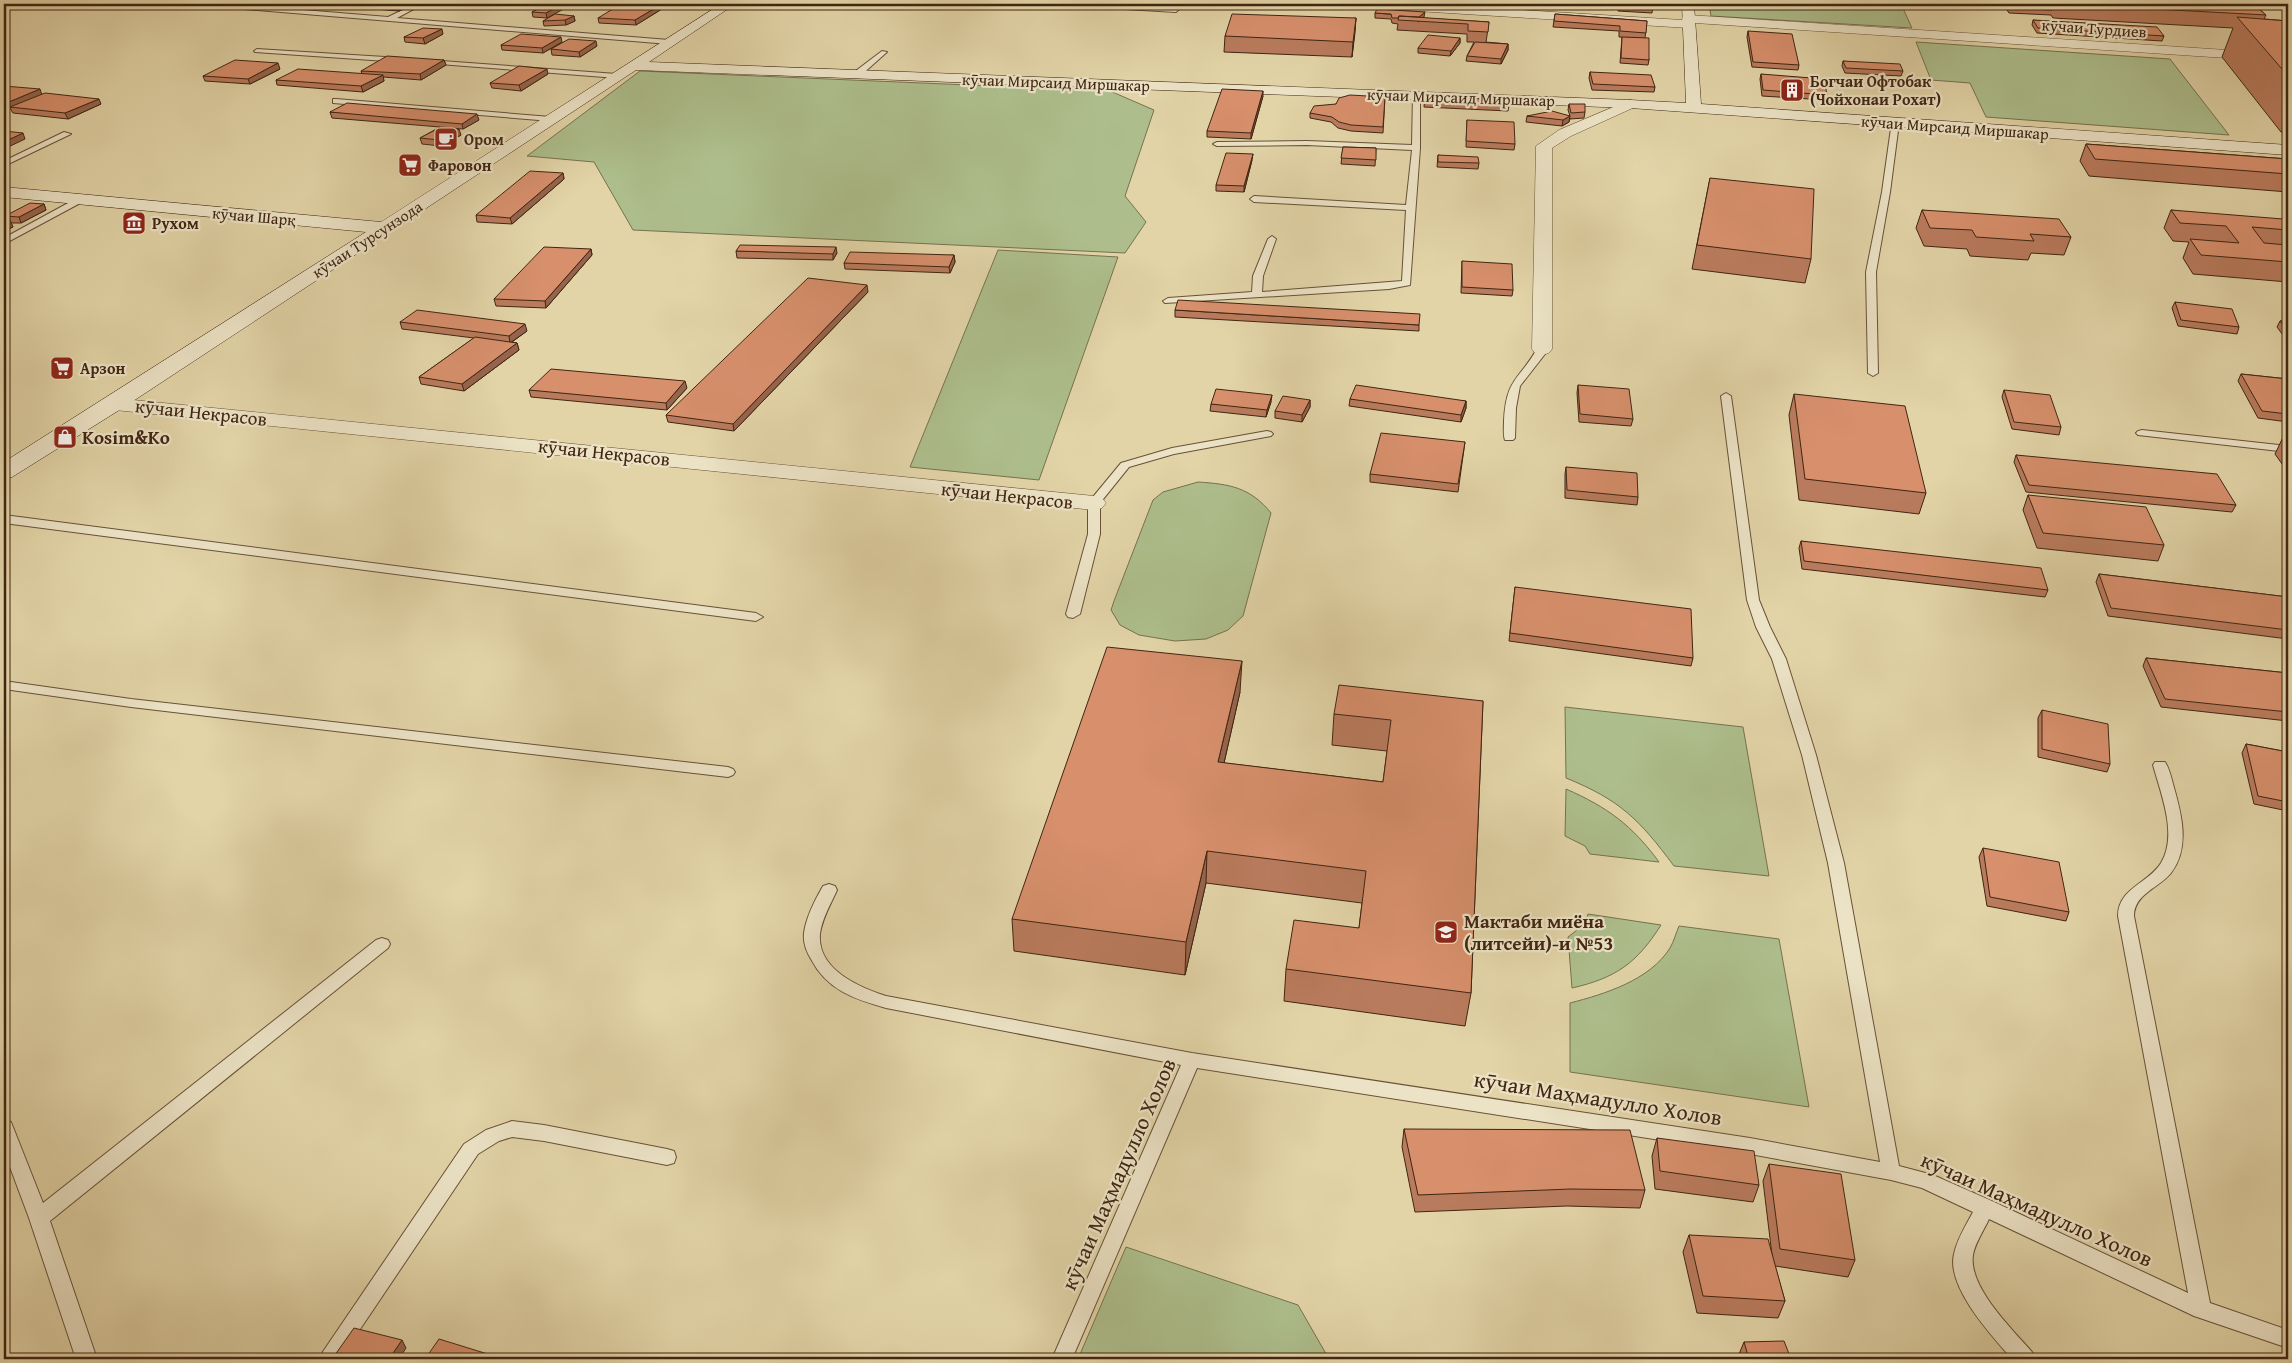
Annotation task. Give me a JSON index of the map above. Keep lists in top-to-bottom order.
{
  "streets": {
    "street": [
      "кӯчаи Турдиев",
      "кӯчаи Мирсаид Миршакар",
      "кӯчаи Шарқ",
      "кӯчаи Турсунзода",
      "кӯчаи Некрасов"
    ],
    "lane": ["кӯчаи Маҳмадулло Холов"]
  },
  "crossings": [
    ["кӯчаи Мирсаид Миршакар", "кӯчаи Турсунзода"],
    ["кӯчаи Шарқ", "кӯчаи Турсунзода"],
    ["кӯчаи Турсунзода", "кӯчаи Некрасов"]
  ],
  "places": {
    "building": ["Богчаи Офтобак (Чойхонаи Рохат)"],
    "cafe": ["Ором"],
    "supermarket": ["Фаровон", "Арзон"],
    "museum": ["Рухом"],
    "shop": ["Kosim&Ko"],
    "school or university": ["Мактаби миёна (литсейи)-и №53"]
  }
}
